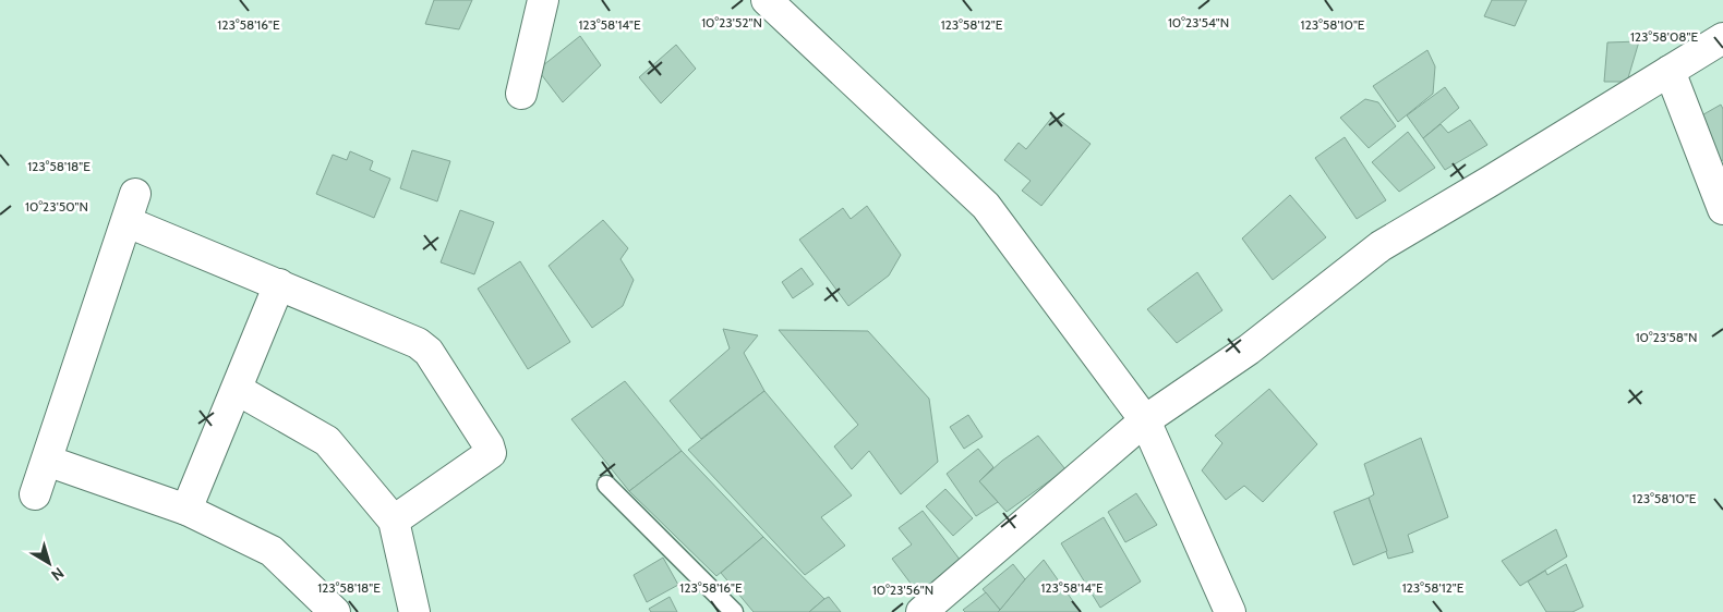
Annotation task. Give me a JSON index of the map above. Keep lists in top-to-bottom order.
{
  "north": "bottom right",
  "coordinates": [
    "10°23'52\"N",
    "10°23'54\"N",
    "123°58'14\"E",
    "123°58'10\"E",
    "123°58'16\"E",
    "123°58'12\"E",
    "123°58'08\"E",
    "123°58'18\"E",
    "10°23'50\"N",
    "10°23'58\"N",
    "10°23'56\"N"
  ]
}
